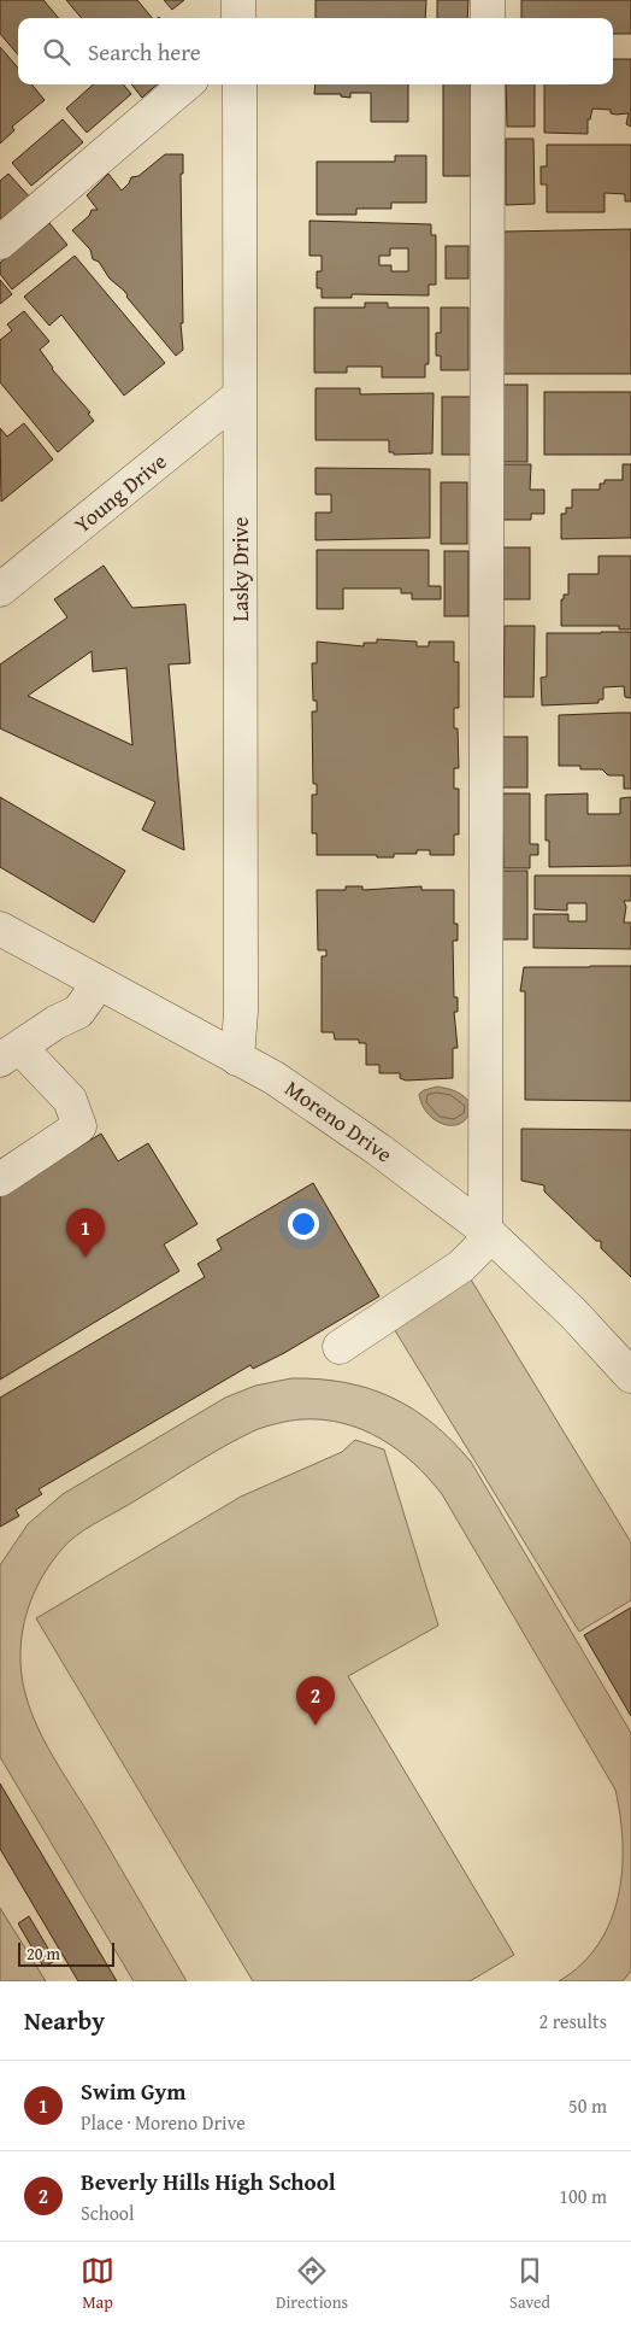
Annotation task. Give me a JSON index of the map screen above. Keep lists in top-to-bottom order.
{
  "streets": {
    "street": ["Young Drive", "Lasky Drive", "Moreno Drive"]
  },
  "crossings": [
    ["Young Drive", "Lasky Drive"],
    ["Lasky Drive", "Moreno Drive"]
  ],
  "scale_bar": "20 m",
  "page": {
    "search": "Search here",
    "pins": ["1", "2"],
    "scale": "20 m",
    "heading": ["Nearby", "2 results"],
    "list": [
      {
        "mark": "1",
        "name": "Swim Gym",
        "note": "Place · Moreno Drive",
        "value": "50 m"
      },
      {
        "mark": "2",
        "name": "Beverly Hills High School",
        "note": "School",
        "value": "100 m"
      }
    ],
    "nav": ["Map", "Directions", "Saved"]
  }
}
